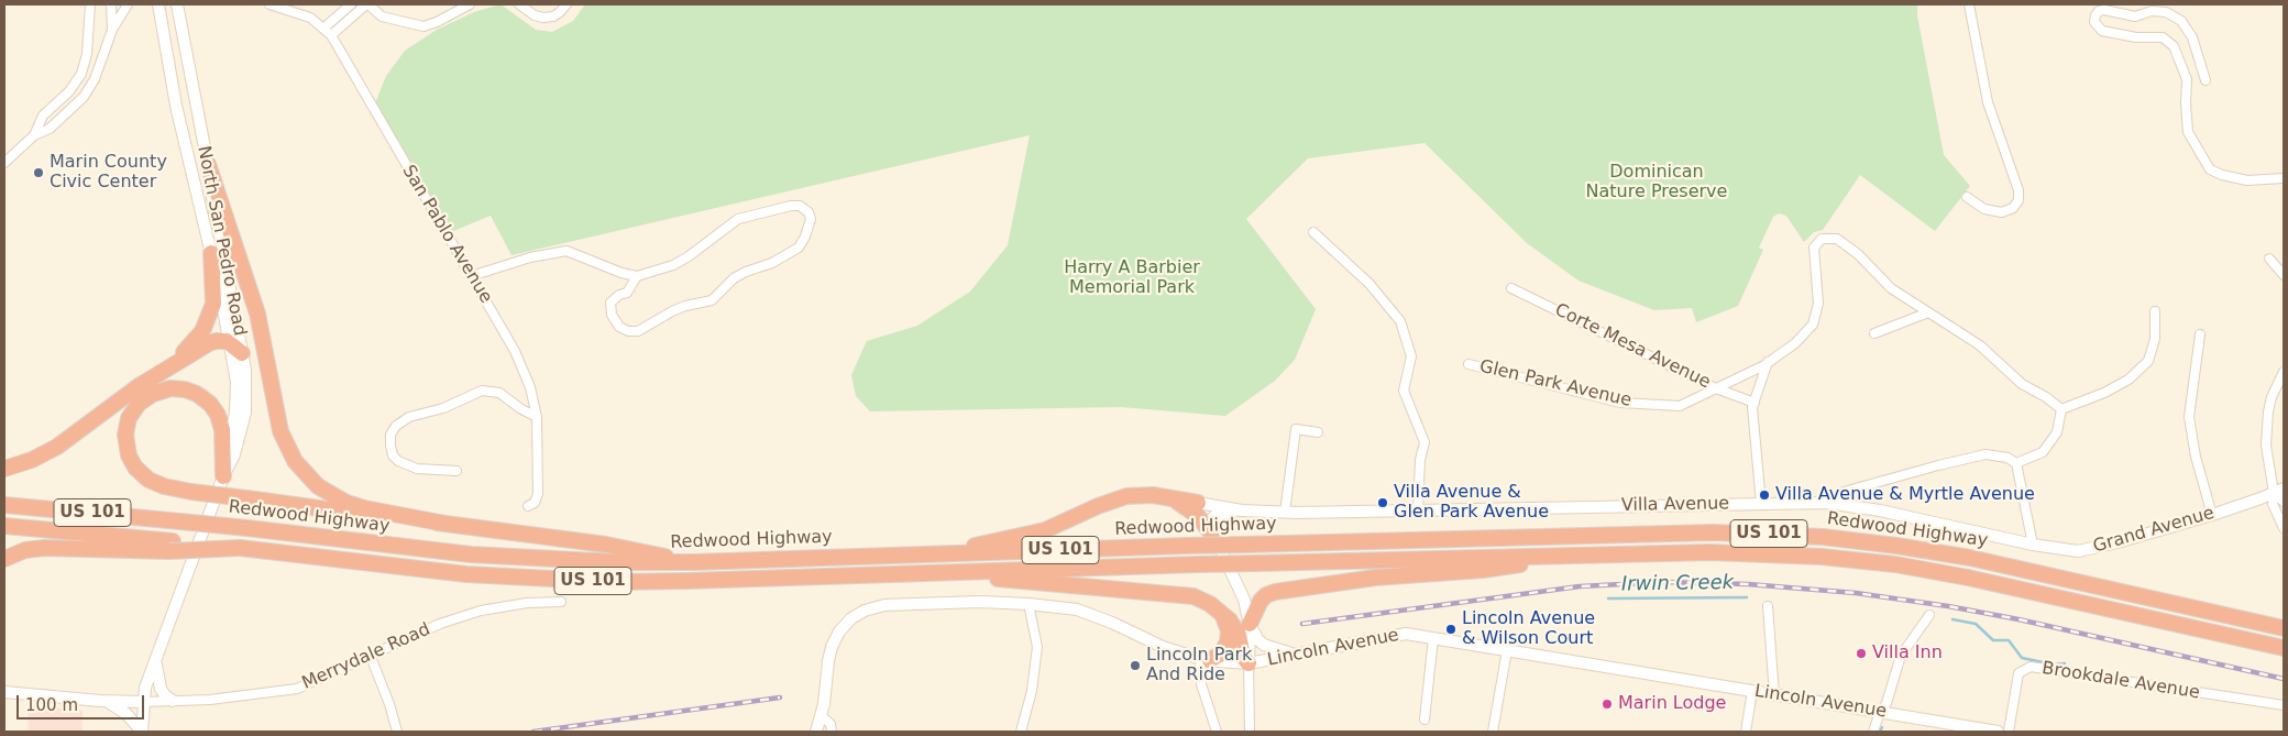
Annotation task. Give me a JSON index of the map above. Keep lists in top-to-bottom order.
{
  "streets": {
    "highway": ["US 101", "Redwood Highway"],
    "main road": [
      "North San Pedro Road",
      "Villa Avenue",
      "Grand Avenue",
      "Lincoln Avenue",
      "Merrydale Road"
    ],
    "street": [
      "San Pablo Avenue",
      "Corte Mesa Avenue",
      "Glen Park Avenue",
      "Brookdale Avenue"
    ]
  },
  "crossings": [
    ["North San Pedro Road", "Merrydale Road"],
    ["Corte Mesa Avenue", "Glen Park Avenue"],
    ["Villa Avenue", "Grand Avenue"],
    ["US 101", "Redwood Highway"]
  ],
  "water": ["Irwin Creek"],
  "parks": ["Dominican Nature Preserve", "Harry A Barbier Memorial Park"],
  "places": [
    "Marin County Civic Center",
    "Villa Avenue & Myrtle Avenue",
    "Villa Avenue & Glen Park Avenue",
    "Lincoln Avenue & Wilson Court",
    "Villa Inn",
    "Lincoln Park And Ride",
    "Marin Lodge"
  ],
  "scale_bar": "100 m"
}
